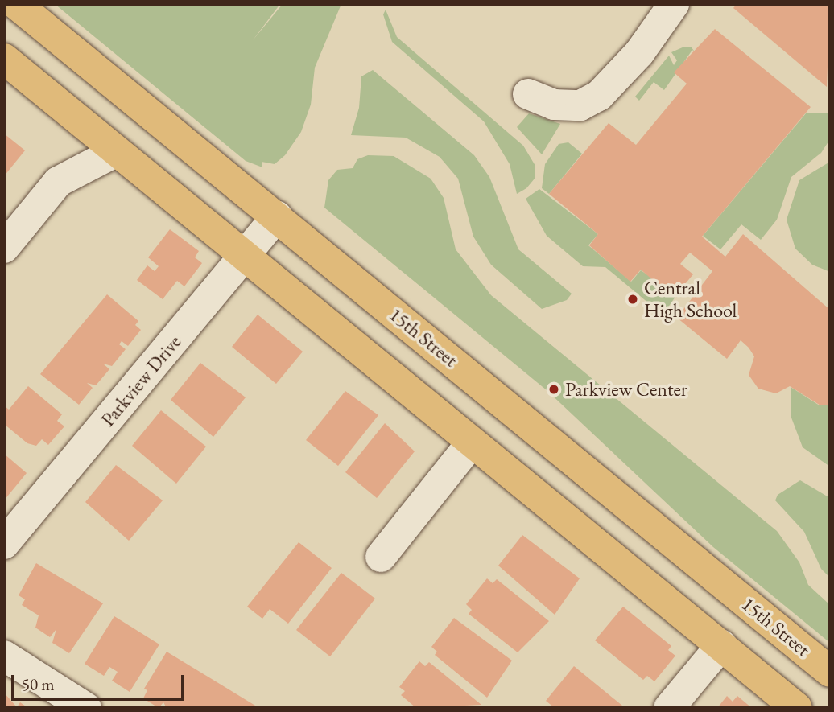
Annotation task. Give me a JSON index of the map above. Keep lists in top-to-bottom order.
{
  "streets": {
    "main road": ["15th Street"],
    "street": ["Parkview Drive"]
  },
  "crossings": [
    ["15th Street", "Parkview Drive"]
  ],
  "places": ["Central High School", "Parkview Center"],
  "scale_bar": "50 m"
}
